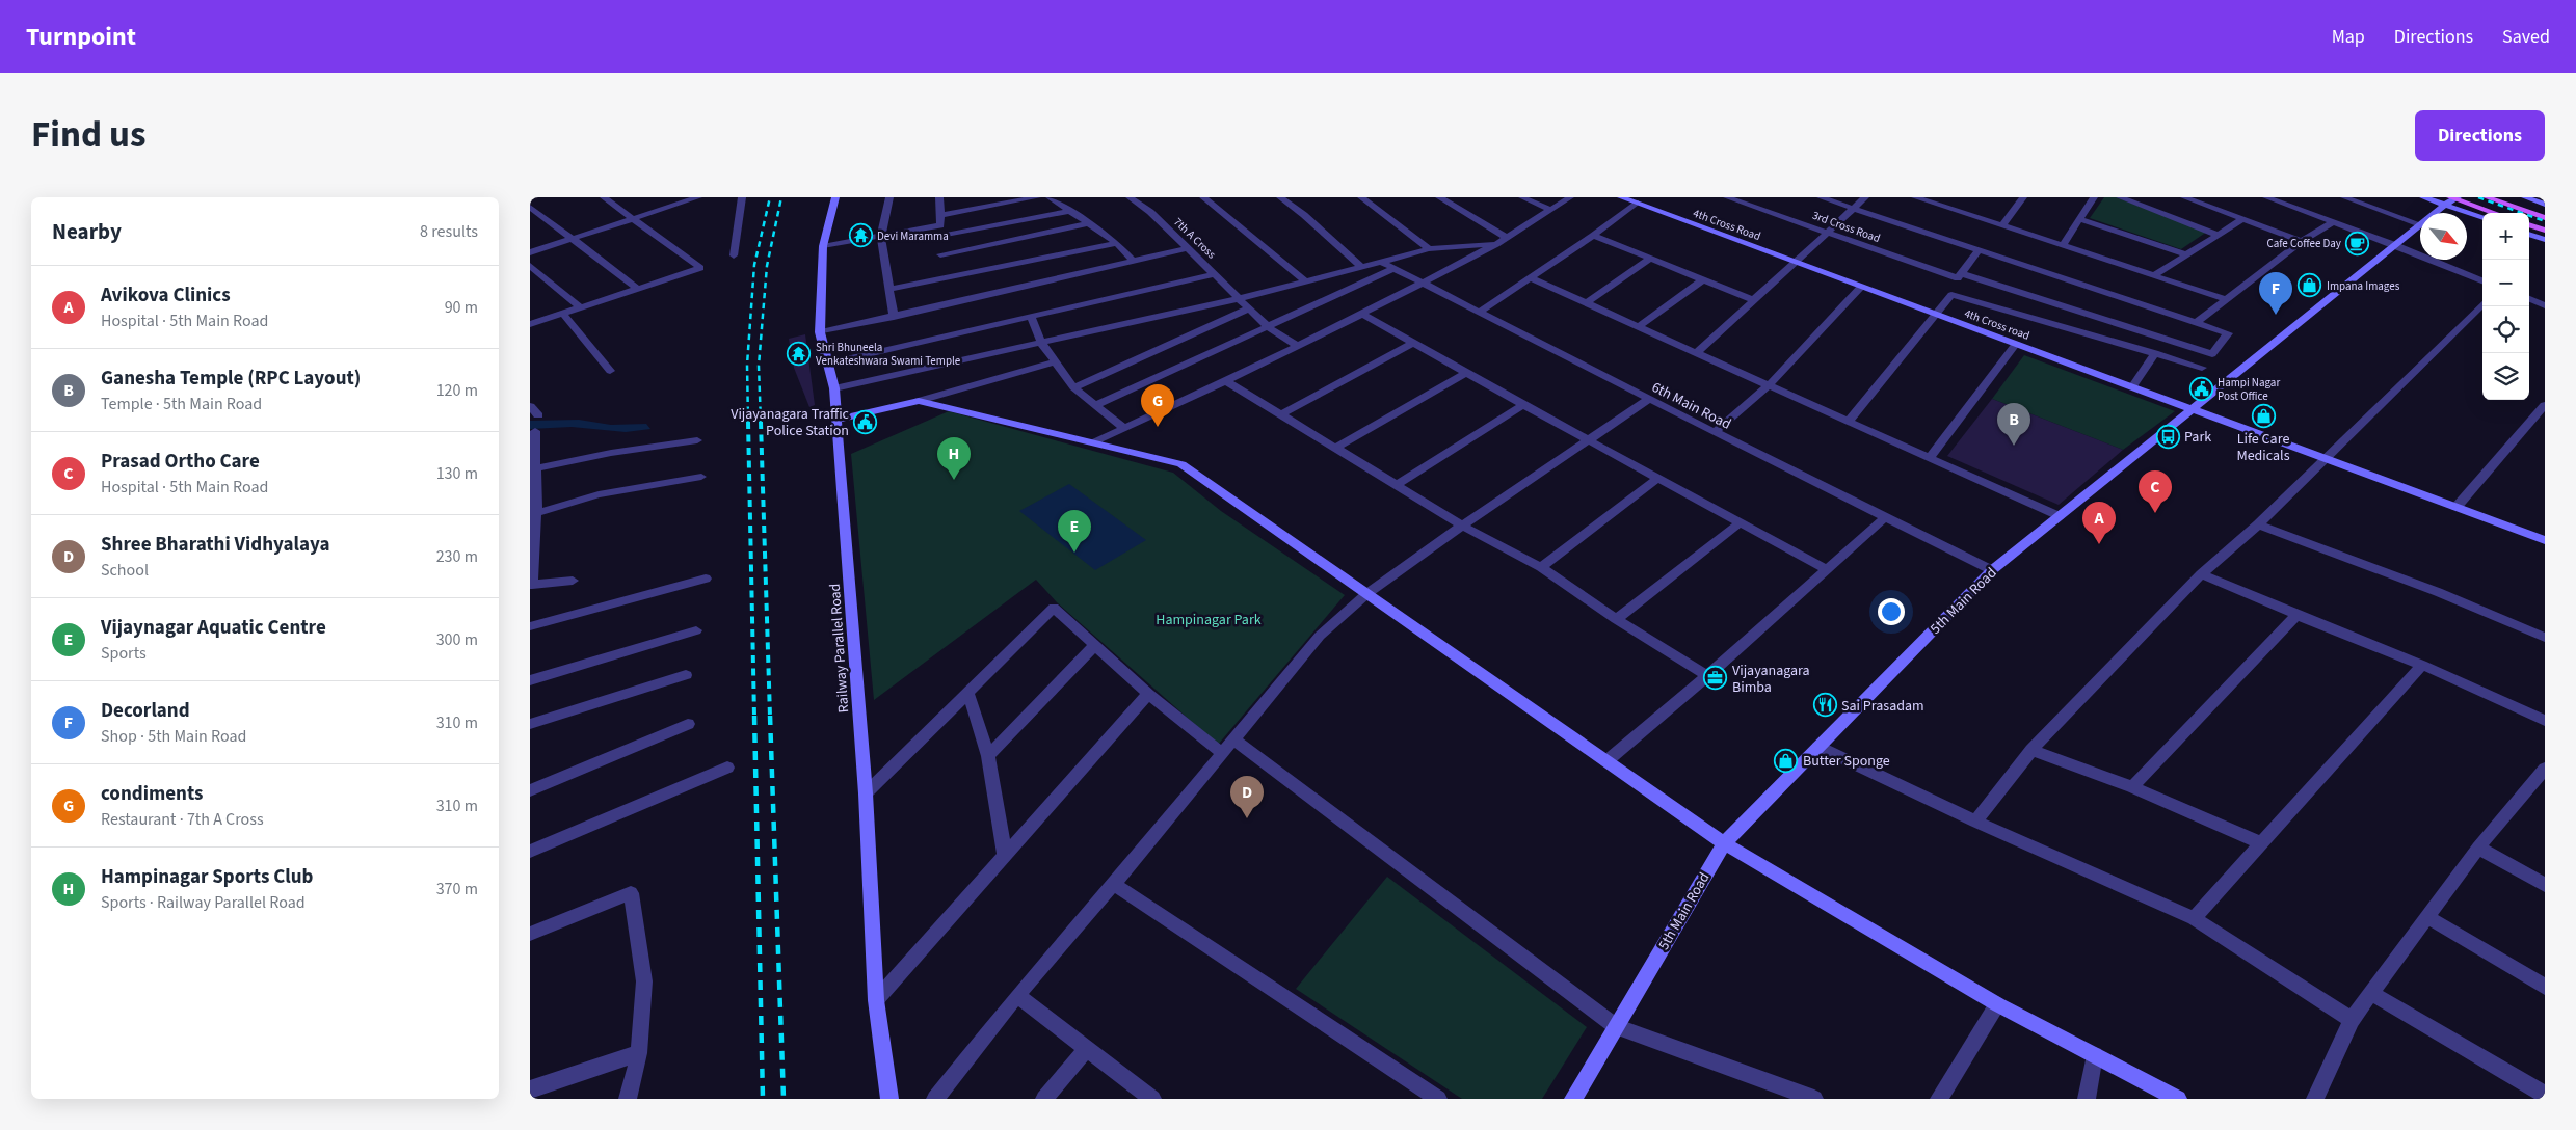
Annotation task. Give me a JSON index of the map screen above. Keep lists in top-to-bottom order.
{
  "streets": {
    "street": [
      "4th Cross Road",
      "3rd Cross Road",
      "7th A Cross",
      "4th Cross road",
      "6th Main Road",
      "5th Main Road",
      "Railway Parallel Road"
    ]
  },
  "crossings": [
    ["4th Cross Road", "4th Cross road"],
    ["4th Cross road", "5th Main Road"],
    ["6th Main Road", "5th Main Road"]
  ],
  "parks": ["Hampinagar Park"],
  "places": {
    "temple": ["Devi Maramma", "Shri Bhuneela Venkateshwara Swami Temple"],
    "cafe": ["Cafe Coffee Day"],
    "shop": ["Impana Images", "Life Care Medicals", "Butter Sponge"],
    "public building": ["Hampi Nagar Post Office", "Vijayanagara Traffic Police Station"],
    "bus stop": ["Park"],
    "office": ["Vijayanagara Bimba"],
    "restaurant": ["Sai Prasadam"]
  },
  "north": "bottom right",
  "page": {
    "header": "Turnpoint",
    "nav": ["Map", "Directions", "Saved"],
    "title": "Find us",
    "buttons": "Directions",
    "heading": ["Nearby", "8 results"],
    "map_buttons": ["+", "−"],
    "list": [
      {
        "mark": "A",
        "name": "Avikova Clinics",
        "note": "Hospital · 5th Main Road",
        "value": "90 m"
      },
      {
        "mark": "B",
        "name": "Ganesha Temple (RPC Layout)",
        "note": "Temple · 5th Main Road",
        "value": "120 m"
      },
      {
        "mark": "C",
        "name": "Prasad Ortho Care",
        "note": "Hospital · 5th Main Road",
        "value": "130 m"
      },
      {
        "mark": "D",
        "name": "Shree Bharathi Vidhyalaya",
        "note": "School",
        "value": "230 m"
      },
      {
        "mark": "E",
        "name": "Vijaynagar Aquatic Centre",
        "note": "Sports",
        "value": "300 m"
      },
      {
        "mark": "F",
        "name": "Decorland",
        "note": "Shop · 5th Main Road",
        "value": "310 m"
      },
      {
        "mark": "G",
        "name": "condiments",
        "note": "Restaurant · 7th A Cross",
        "value": "310 m"
      },
      {
        "mark": "H",
        "name": "Hampinagar Sports Club",
        "note": "Sports · Railway Parallel Road",
        "value": "370 m"
      }
    ],
    "pins": [
      "F",
      "G",
      "B",
      "H",
      "C",
      "A",
      "E",
      "D"
    ]
  }
}
